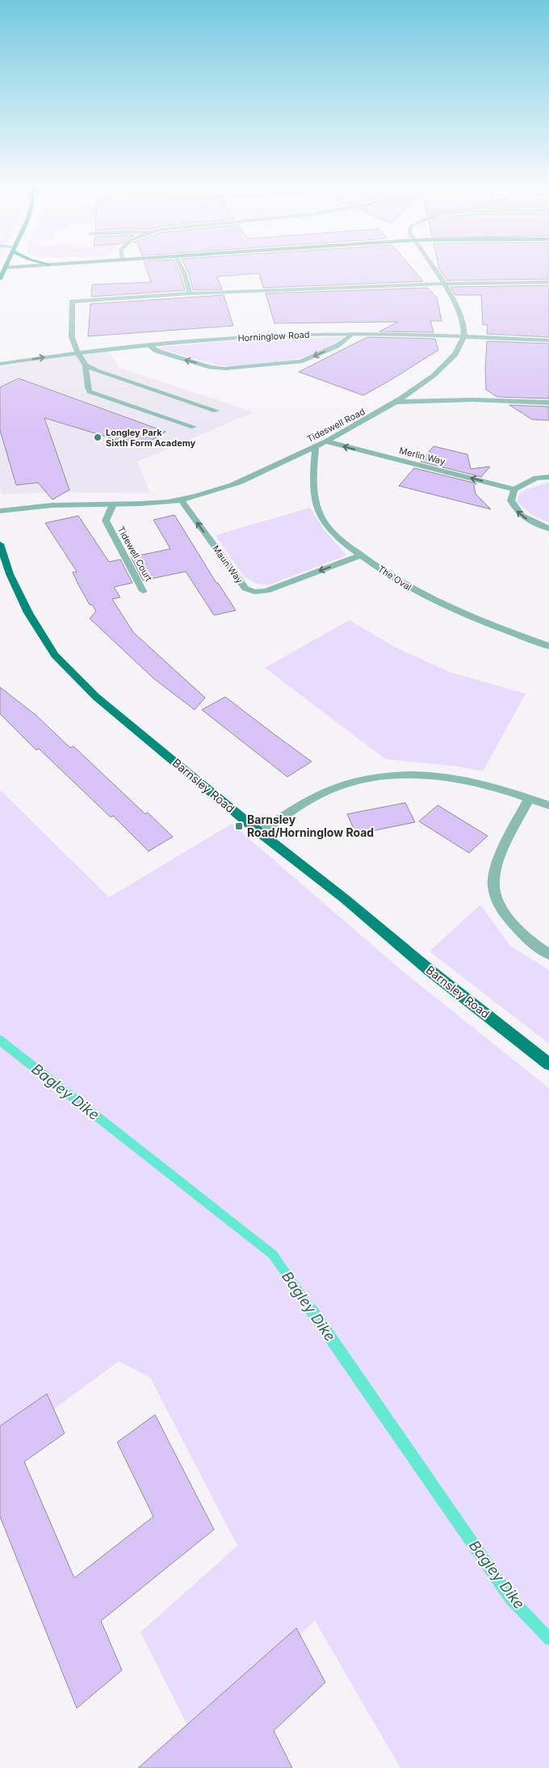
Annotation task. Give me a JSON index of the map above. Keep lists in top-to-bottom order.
{
  "streets": {
    "main road": ["Barnsley Road"],
    "street": [
      "Horninglow Road",
      "Tideswell Road",
      "Merlin Way",
      "Maun Way",
      "The Oval"
    ],
    "lane": ["Tidewell Court"]
  },
  "crossings": [
    ["Horninglow Road", "Tideswell Road"],
    ["Tideswell Road", "Merlin Way"],
    ["Tideswell Road", "Tidewell Court"],
    ["Tideswell Road", "Maun Way"],
    ["Tideswell Road", "The Oval"],
    ["Maun Way", "The Oval"]
  ],
  "one_way": ["Maun Way"],
  "water": ["Bagley Dike"],
  "places": {
    "other": ["Longley Park Sixth Form Academy"],
    "transit": ["Barnsley Road/Horninglow Road"]
  }
}
